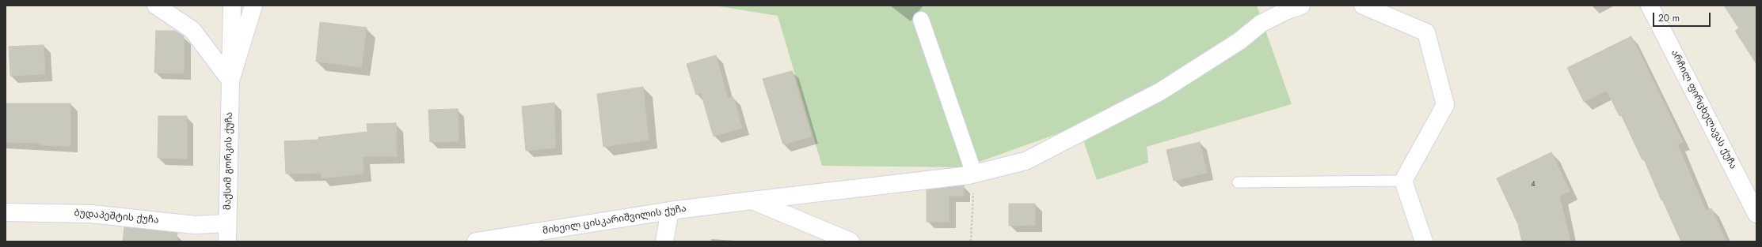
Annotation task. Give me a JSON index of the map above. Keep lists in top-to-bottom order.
{
  "streets": {
    "street": [
      "არჩილ ფირცხელავას ქუჩა",
      "მაქსიმ გორკის ქუჩა",
      "ბუდაპეშტის ქუჩა",
      "მიხეილ ცისკარიშვილის ქუჩა"
    ]
  },
  "crossings": [
    ["მაქსიმ გორკის ქუჩა", "ბუდაპეშტის ქუჩა"]
  ],
  "house_numbers": ["4"],
  "scale_bar": "20 m"
}
